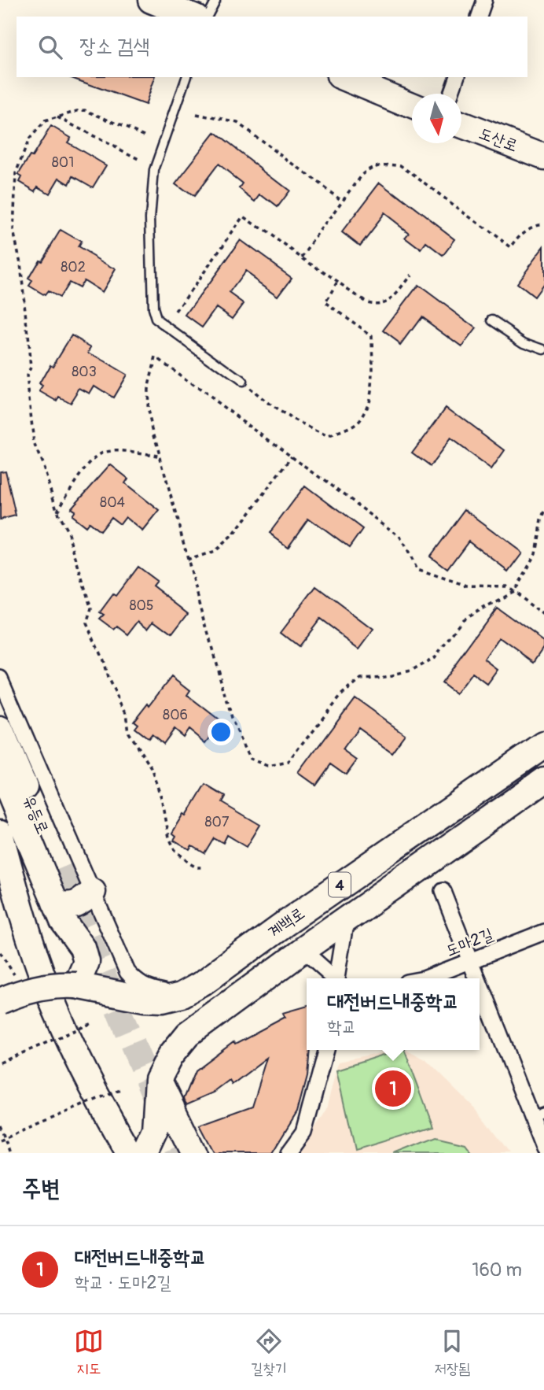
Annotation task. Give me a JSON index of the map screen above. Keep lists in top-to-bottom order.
{
  "streets": {
    "main road": [
      "도산로",
      "유등로",
      "4",
      "계백로"
    ],
    "street": ["도마2길"]
  },
  "house_numbers": [
    "801",
    "802",
    "803",
    "804",
    "805",
    "806",
    "807"
  ],
  "north": "bottom",
  "page": {
    "search": "장소 검색",
    "popup": ["대전버드내중학교", "학교"],
    "pins": "1",
    "heading": "주변",
    "list": [
      {
        "mark": "1",
        "name": "대전버드내중학교",
        "note": "학교 · 도마2길",
        "value": "160 m"
      }
    ],
    "nav": ["지도", "길찾기", "저장됨"]
  }
}
